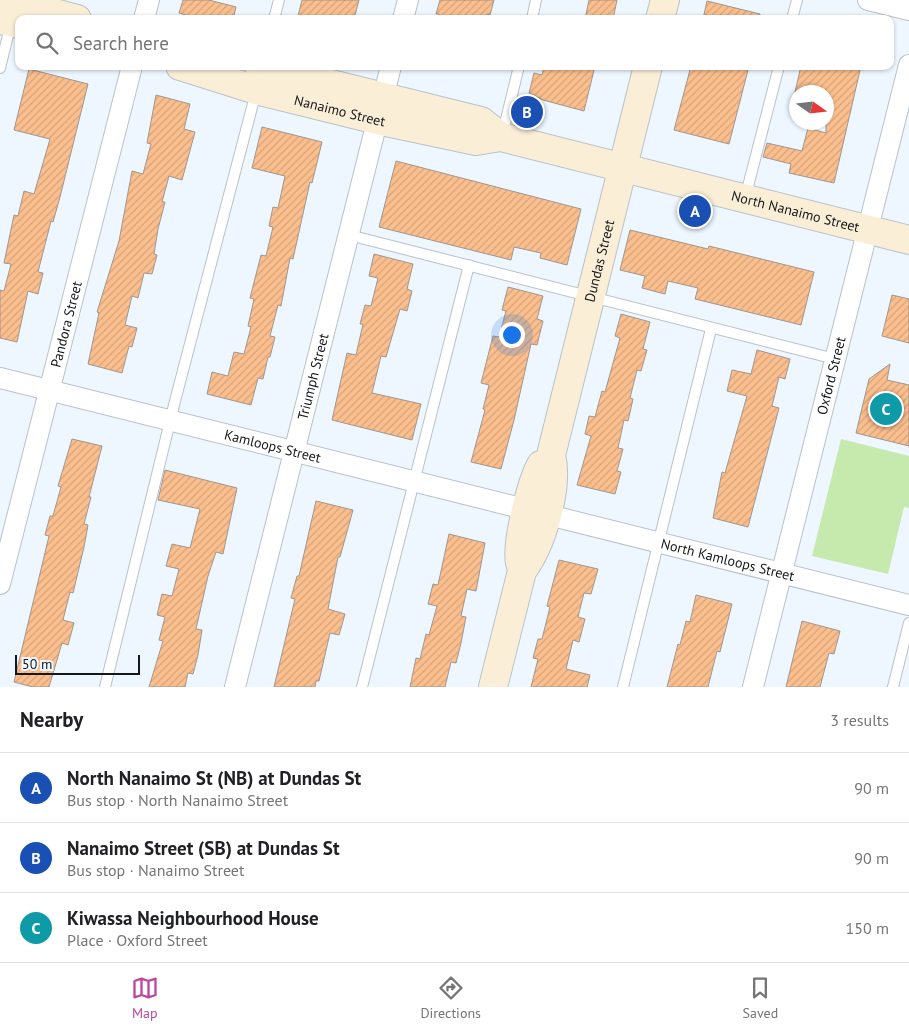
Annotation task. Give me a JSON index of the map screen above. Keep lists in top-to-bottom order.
{
  "streets": {
    "main road": ["Nanaimo Street", "North Nanaimo Street", "Dundas Street"],
    "street": [
      "Pandora Street",
      "Oxford Street",
      "Triumph Street",
      "Kamloops Street",
      "North Kamloops Street"
    ]
  },
  "crossings": [
    ["Nanaimo Street", "North Nanaimo Street"],
    ["Nanaimo Street", "Dundas Street"],
    ["Nanaimo Street", "Triumph Street"],
    ["North Nanaimo Street", "Dundas Street"],
    ["North Nanaimo Street", "Oxford Street"],
    ["Dundas Street", "Kamloops Street"],
    ["Dundas Street", "North Kamloops Street"],
    ["Pandora Street", "Kamloops Street"],
    ["Oxford Street", "North Kamloops Street"],
    ["Triumph Street", "Kamloops Street"],
    ["Kamloops Street", "North Kamloops Street"]
  ],
  "scale_bar": "50 m",
  "north": "right",
  "page": {
    "search": "Search here",
    "pins": ["B", "A", "C"],
    "scale": "50 m",
    "heading": ["Nearby", "3 results"],
    "list": [
      {
        "mark": "A",
        "name": "North Nanaimo St (NB) at Dundas St",
        "note": "Bus stop · North Nanaimo Street",
        "value": "90 m"
      },
      {
        "mark": "B",
        "name": "Nanaimo Street (SB) at Dundas St",
        "note": "Bus stop · Nanaimo Street",
        "value": "90 m"
      },
      {
        "mark": "C",
        "name": "Kiwassa Neighbourhood House",
        "note": "Place · Oxford Street",
        "value": "150 m"
      }
    ],
    "nav": ["Map", "Directions", "Saved"]
  }
}
